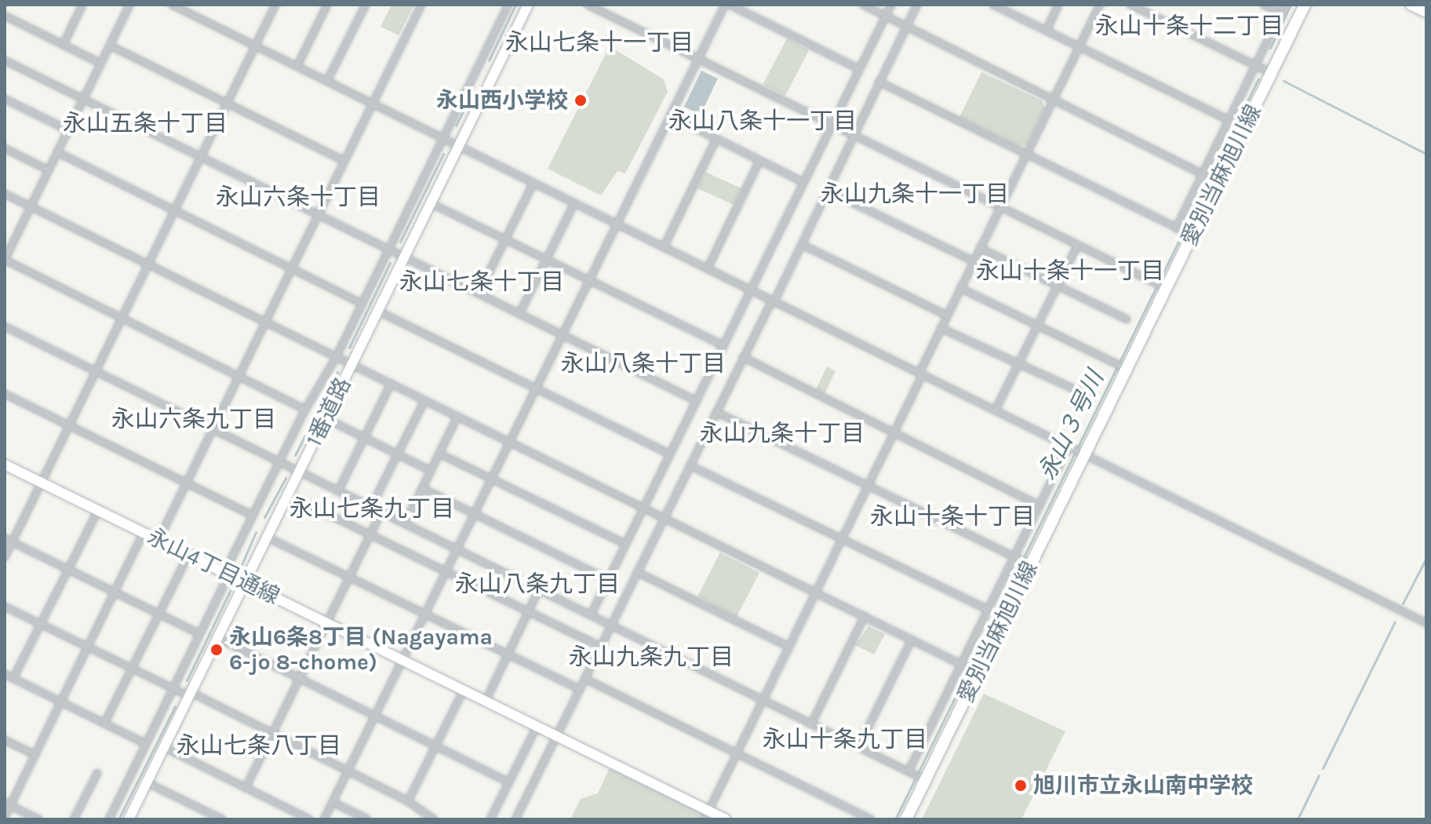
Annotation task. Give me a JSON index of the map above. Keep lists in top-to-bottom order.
{
  "streets": {
    "main road": ["愛別当麻旭川線"],
    "street": ["1番道路", "永山4丁目通線"]
  },
  "crossings": [
    ["1番道路", "永山4丁目通線"]
  ],
  "districts": [
    "永山十条十二丁目",
    "永山七条十一丁目",
    "永山八条十一丁目",
    "永山五条十丁目",
    "永山九条十一丁目",
    "永山六条十丁目",
    "永山十条十一丁目",
    "永山七条十丁目",
    "永山八条十丁目",
    "永山六条九丁目",
    "永山九条十丁目",
    "永山七条九丁目",
    "永山十条十丁目",
    "永山八条九丁目",
    "永山九条九丁目",
    "永山十条九丁目",
    "永山七条八丁目"
  ],
  "water": ["永山３号川"],
  "places": ["永山西小学校", "永山6条8丁目 (Nagayama 6-jo 8-chome)", "旭川市立永山南中学校"]
}
